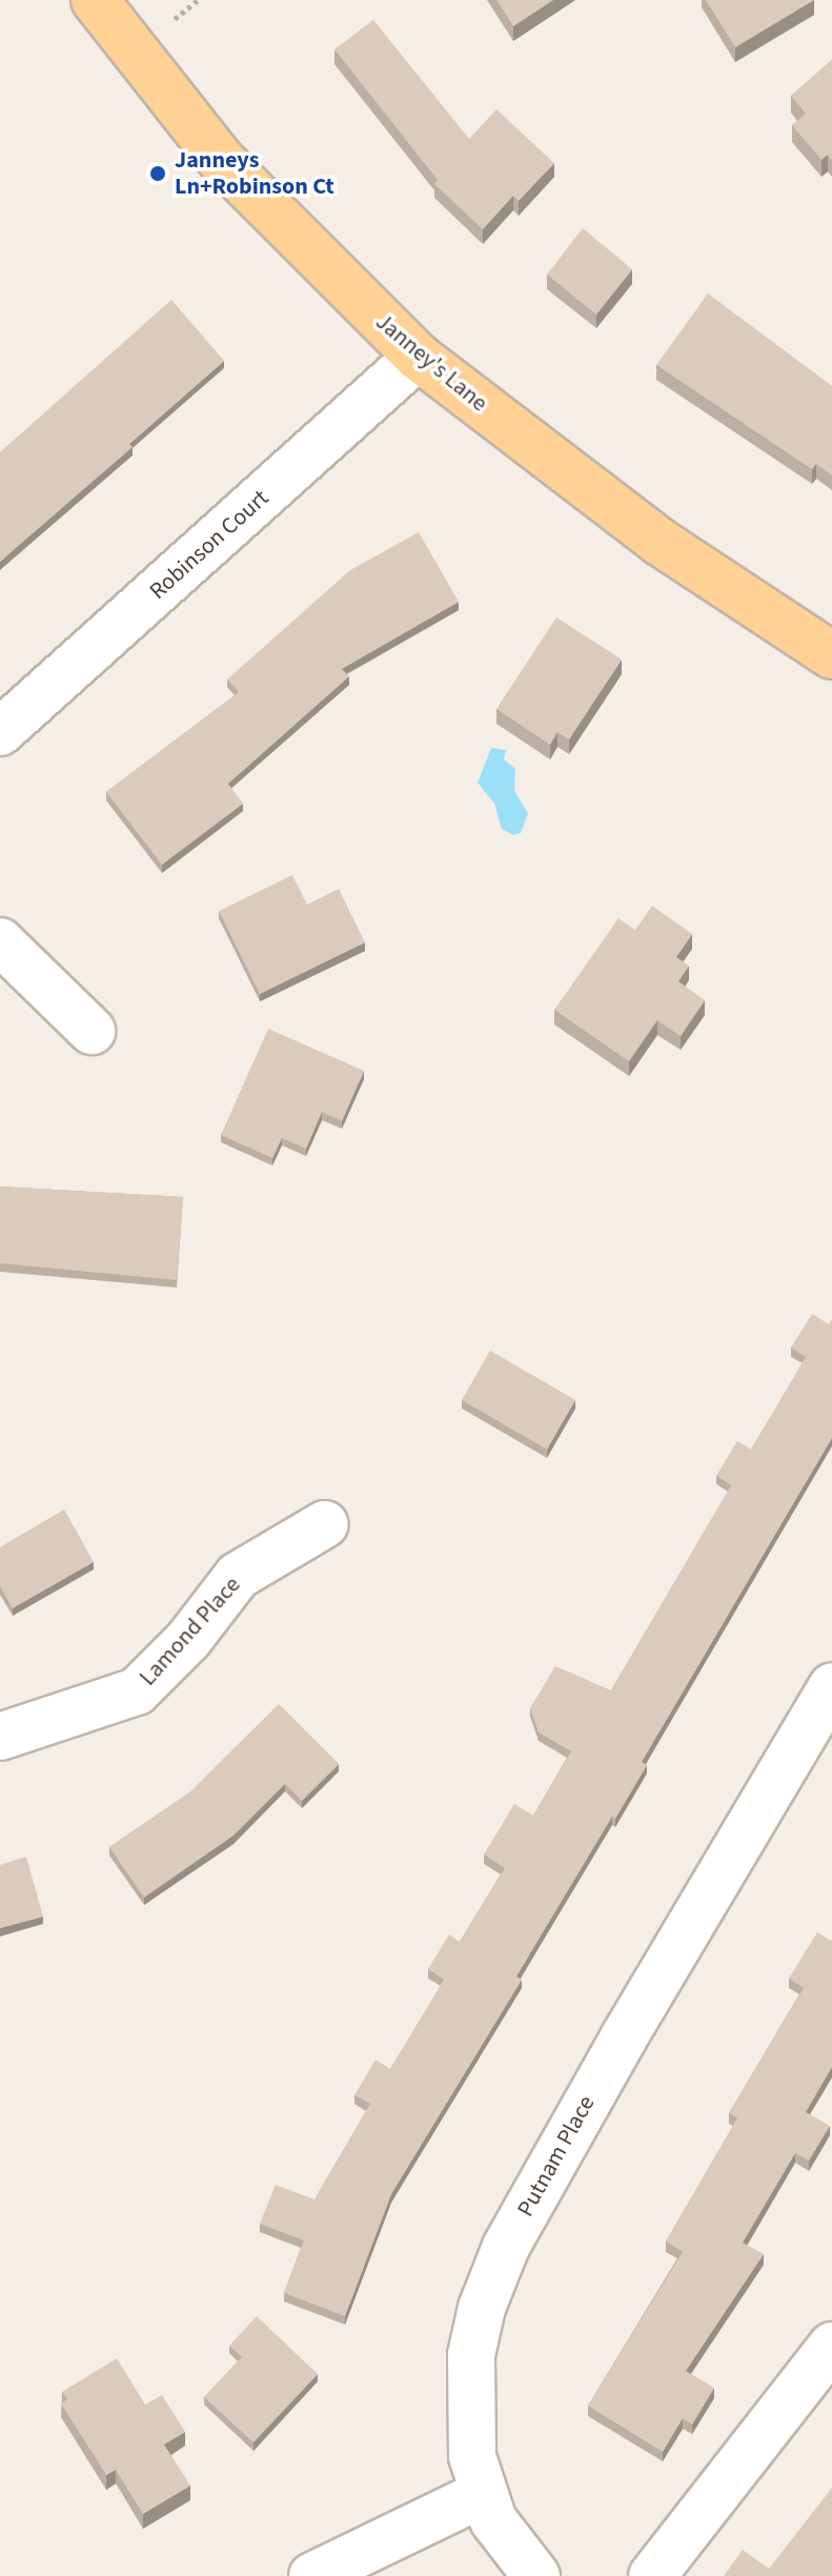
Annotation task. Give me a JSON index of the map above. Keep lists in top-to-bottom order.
{
  "streets": {
    "main road": ["Janney's Lane"],
    "street": ["Robinson Court", "Lamond Place", "Putnam Place"]
  },
  "crossings": [
    ["Janney's Lane", "Robinson Court"]
  ],
  "places": ["Janneys Ln+Robinson Ct"]
}
